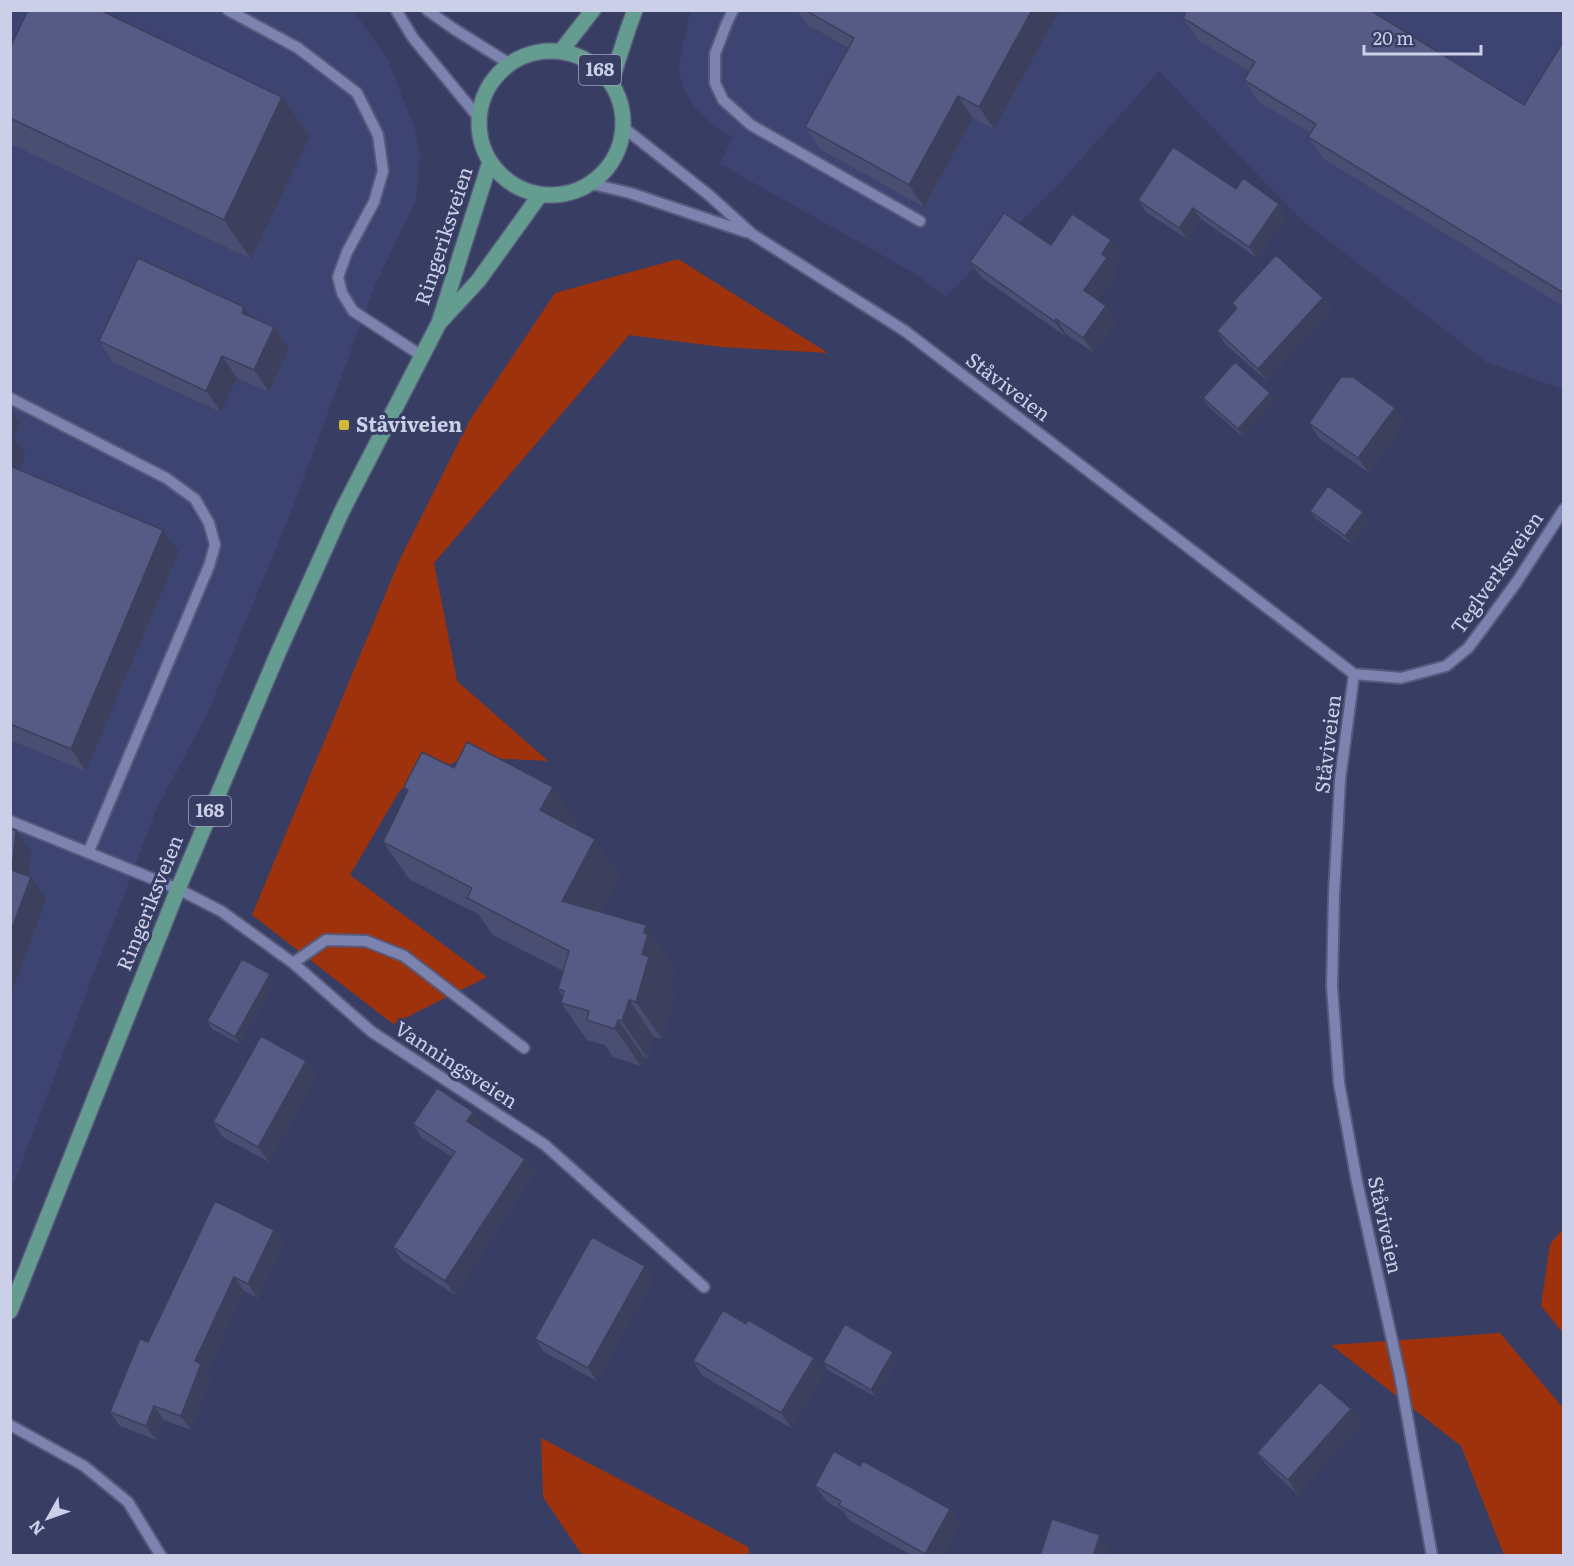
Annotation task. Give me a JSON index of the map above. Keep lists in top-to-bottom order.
{
  "streets": {
    "main road": ["168", "Ringeriksveien"],
    "street": ["Ståviveien", "Teglverksveien", "Vanningsveien"]
  },
  "crossings": [
    ["168", "Ringeriksveien"],
    ["168", "Ståviveien"],
    ["Ringeriksveien", "Ståviveien"],
    ["Ringeriksveien", "Vanningsveien"],
    ["Ståviveien", "Teglverksveien"]
  ],
  "places": {
    "transit": ["Ståviveien"]
  },
  "scale_bar": "20 m",
  "north": "bottom left"
}
